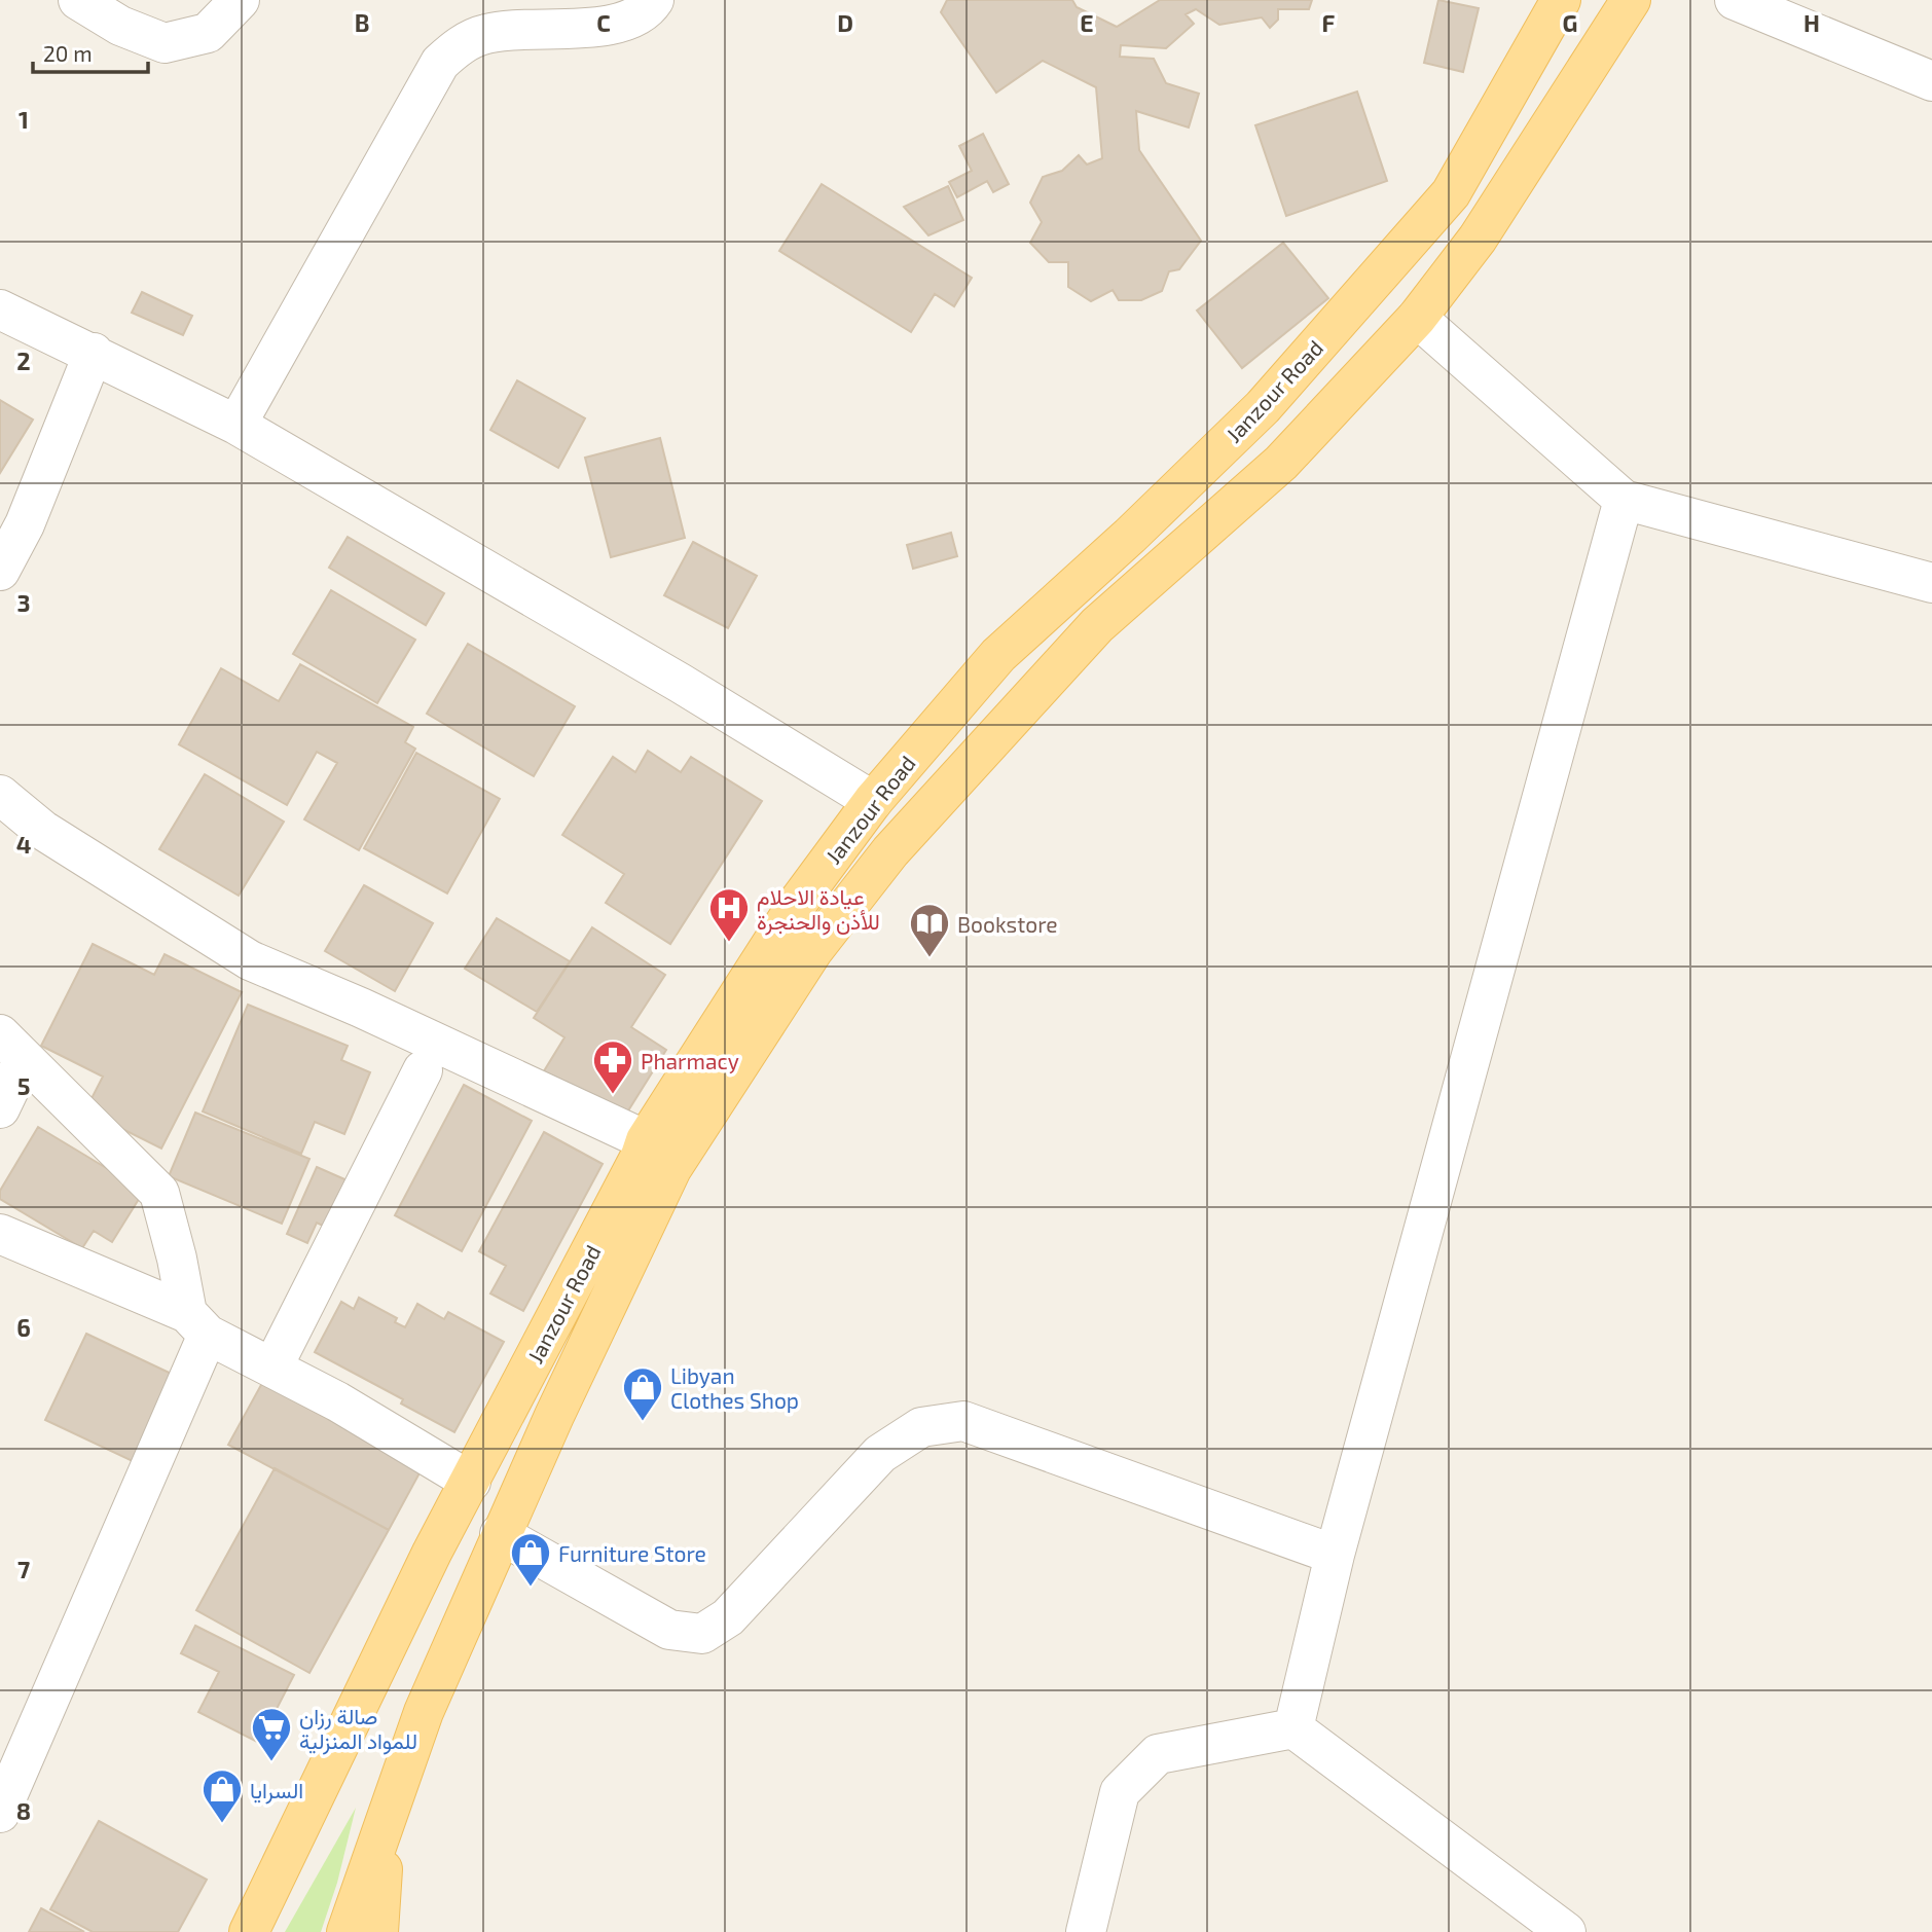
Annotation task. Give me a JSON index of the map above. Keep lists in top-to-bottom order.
{
  "streets": {
    "main road": ["Janzour Road"]
  },
  "places": {
    "hospital": ["عيادة الاحلام للأذن والحنجرة"],
    "library": ["Bookstore"],
    "pharmacy": ["Pharmacy"],
    "shop": ["Libyan Clothes Shop", "Furniture Store", "السرايا"],
    "supermarket": ["صالة رزان للمواد المنزلية"]
  },
  "scale_bar": "20 m",
  "grid": {
    "columns": [
      "B",
      "C",
      "D",
      "E",
      "F",
      "G",
      "H"
    ],
    "rows": [
      "1",
      "2",
      "3",
      "4",
      "5",
      "6",
      "7",
      "8"
    ]
  }
}
